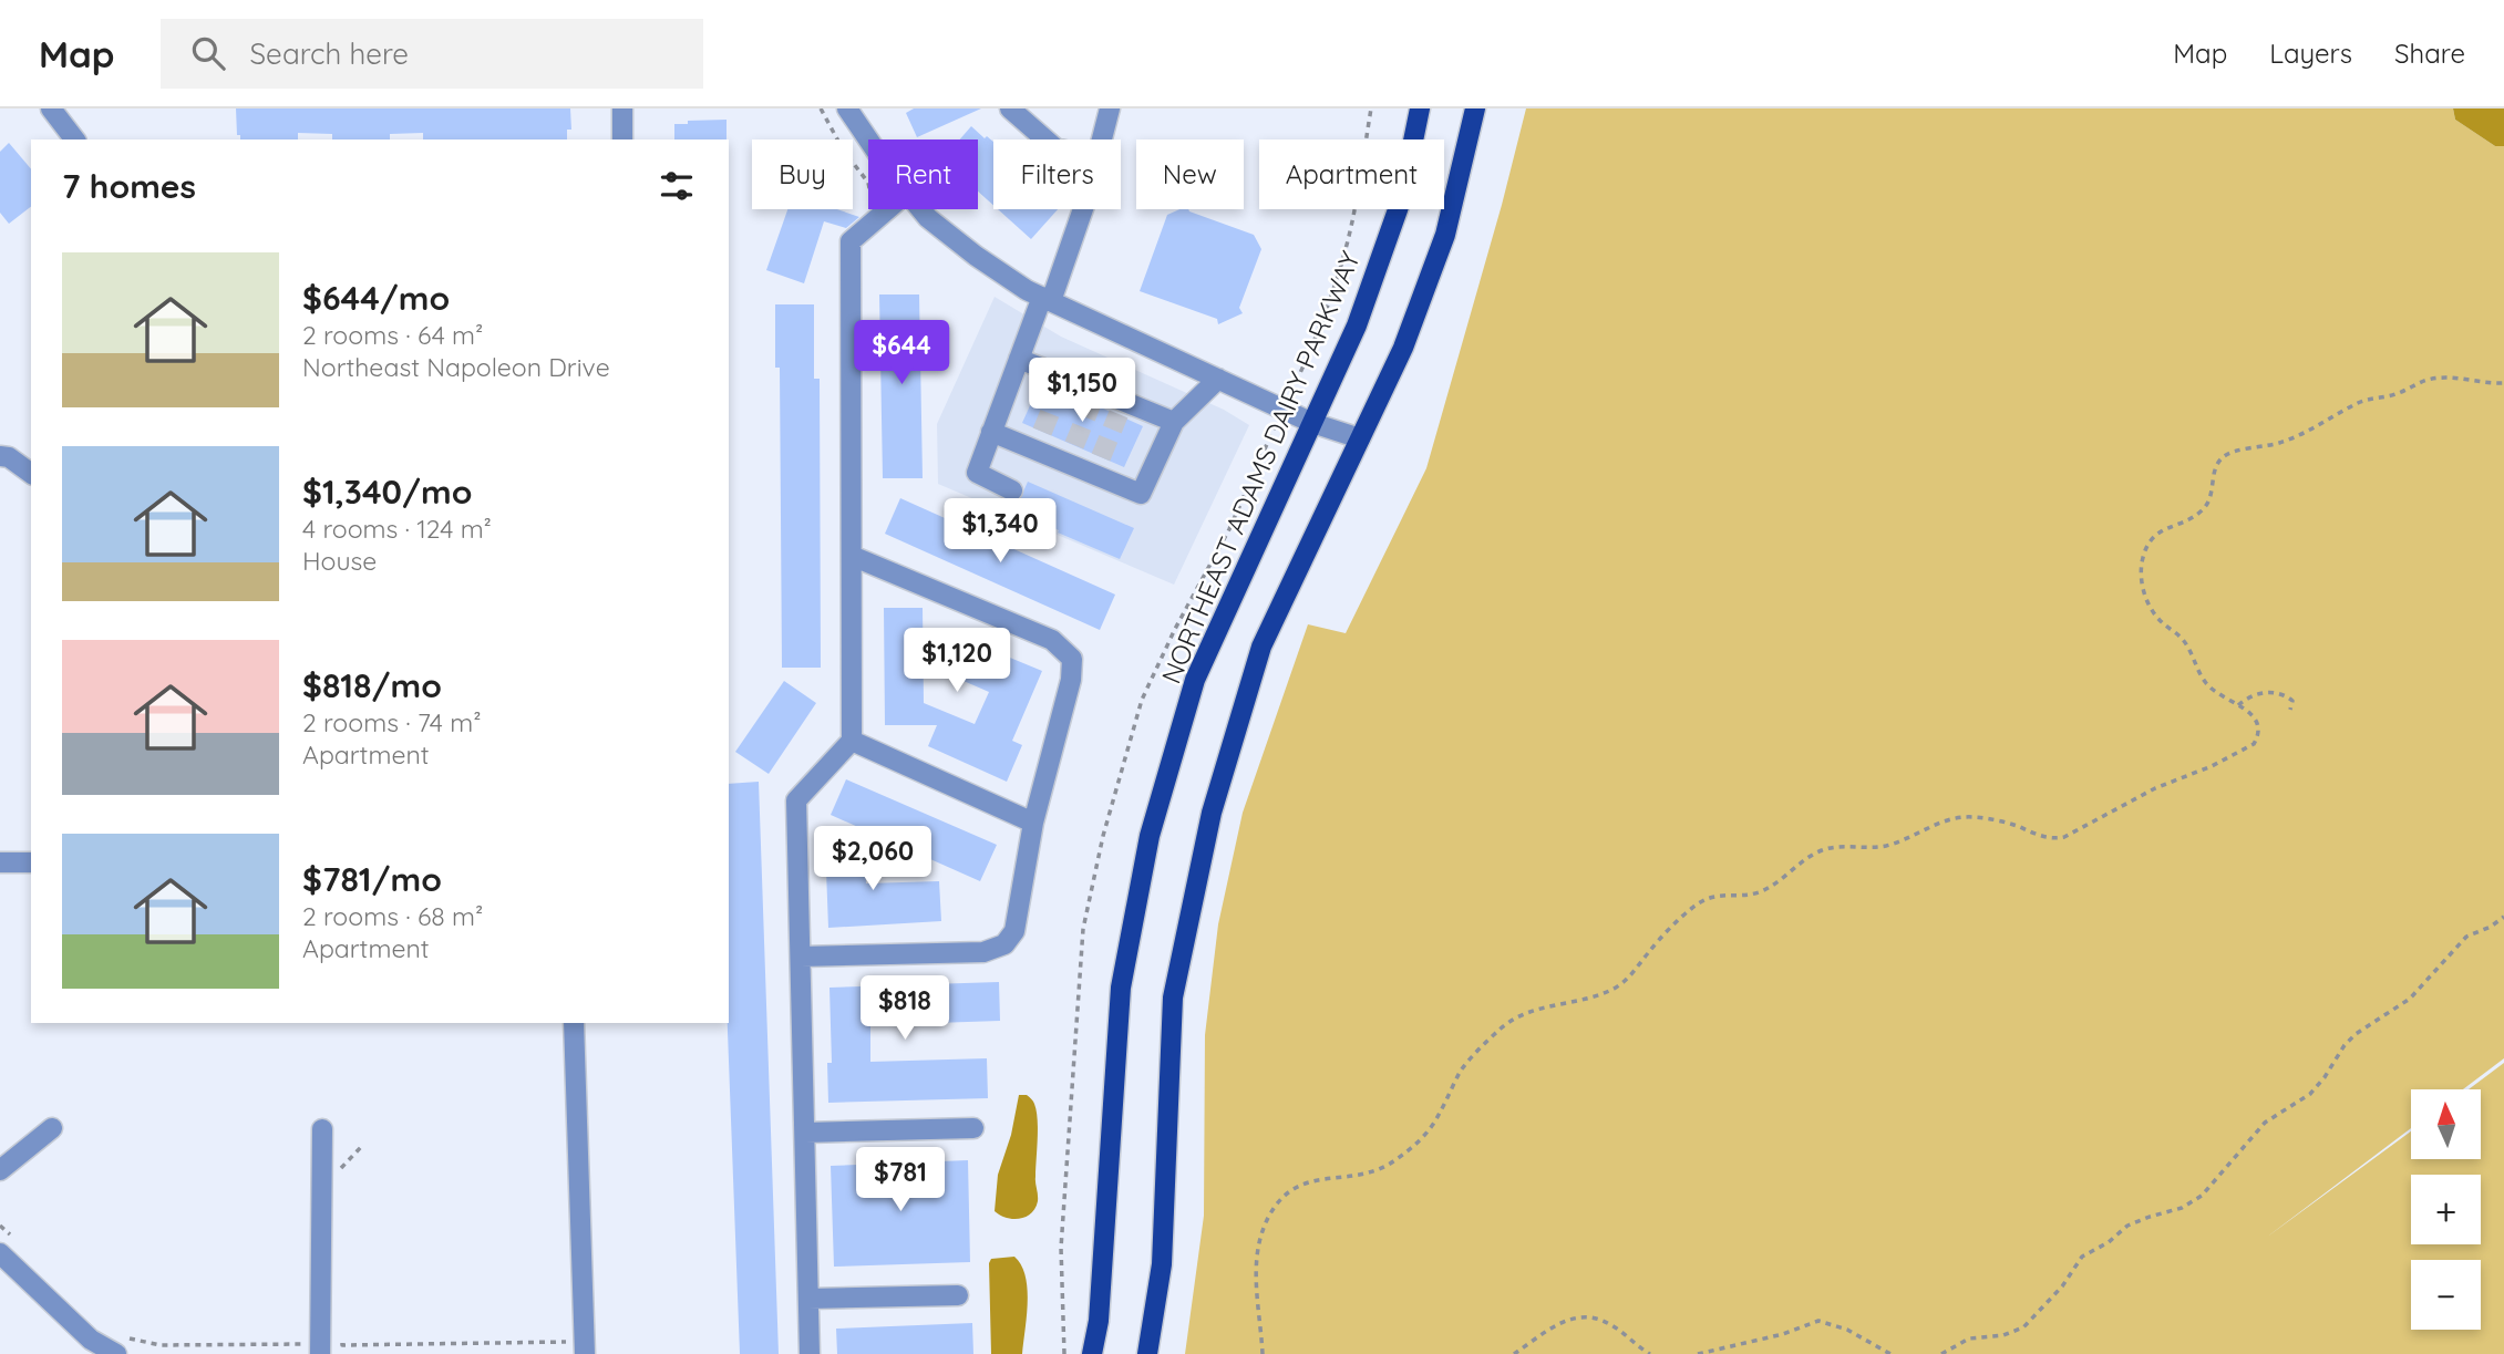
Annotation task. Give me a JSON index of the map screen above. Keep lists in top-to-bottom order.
{
  "streets": {
    "main road": ["NORTHEAST ADAMS DAIRY PARKWAY"]
  },
  "north": "top",
  "page": {
    "header": "Map",
    "search": "Search here",
    "nav": ["Map", "Layers", "Share"],
    "chip": [
      "Buy",
      "Rent",
      "Filters",
      "New",
      "Apartment"
    ],
    "heading": "7 homes",
    "list": [
      {
        "name": "$644/mo",
        "note": "2 rooms · 64 m² · Northeast Napoleon Drive"
      },
      {
        "name": "$1,340/mo",
        "note": "4 rooms · 124 m² · House"
      },
      {
        "name": "$818/mo",
        "note": "2 rooms · 74 m² · Apartment"
      },
      {
        "name": "$781/mo",
        "note": "2 rooms · 68 m² · Apartment"
      }
    ],
    "price": [
      "$644",
      "$1,150",
      "$1,340",
      "$1,120",
      "$2,060",
      "$818",
      "$781"
    ],
    "map_buttons": ["+", "−"]
  }
}
